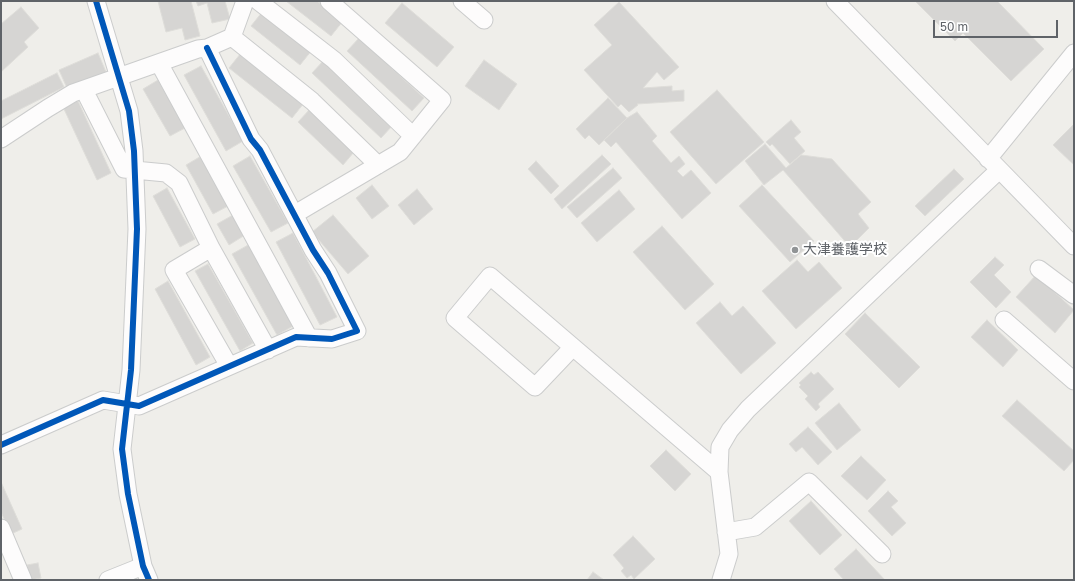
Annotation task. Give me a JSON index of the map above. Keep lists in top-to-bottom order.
{
  "places": ["大津養護学校"],
  "scale_bar": "50 m"
}
